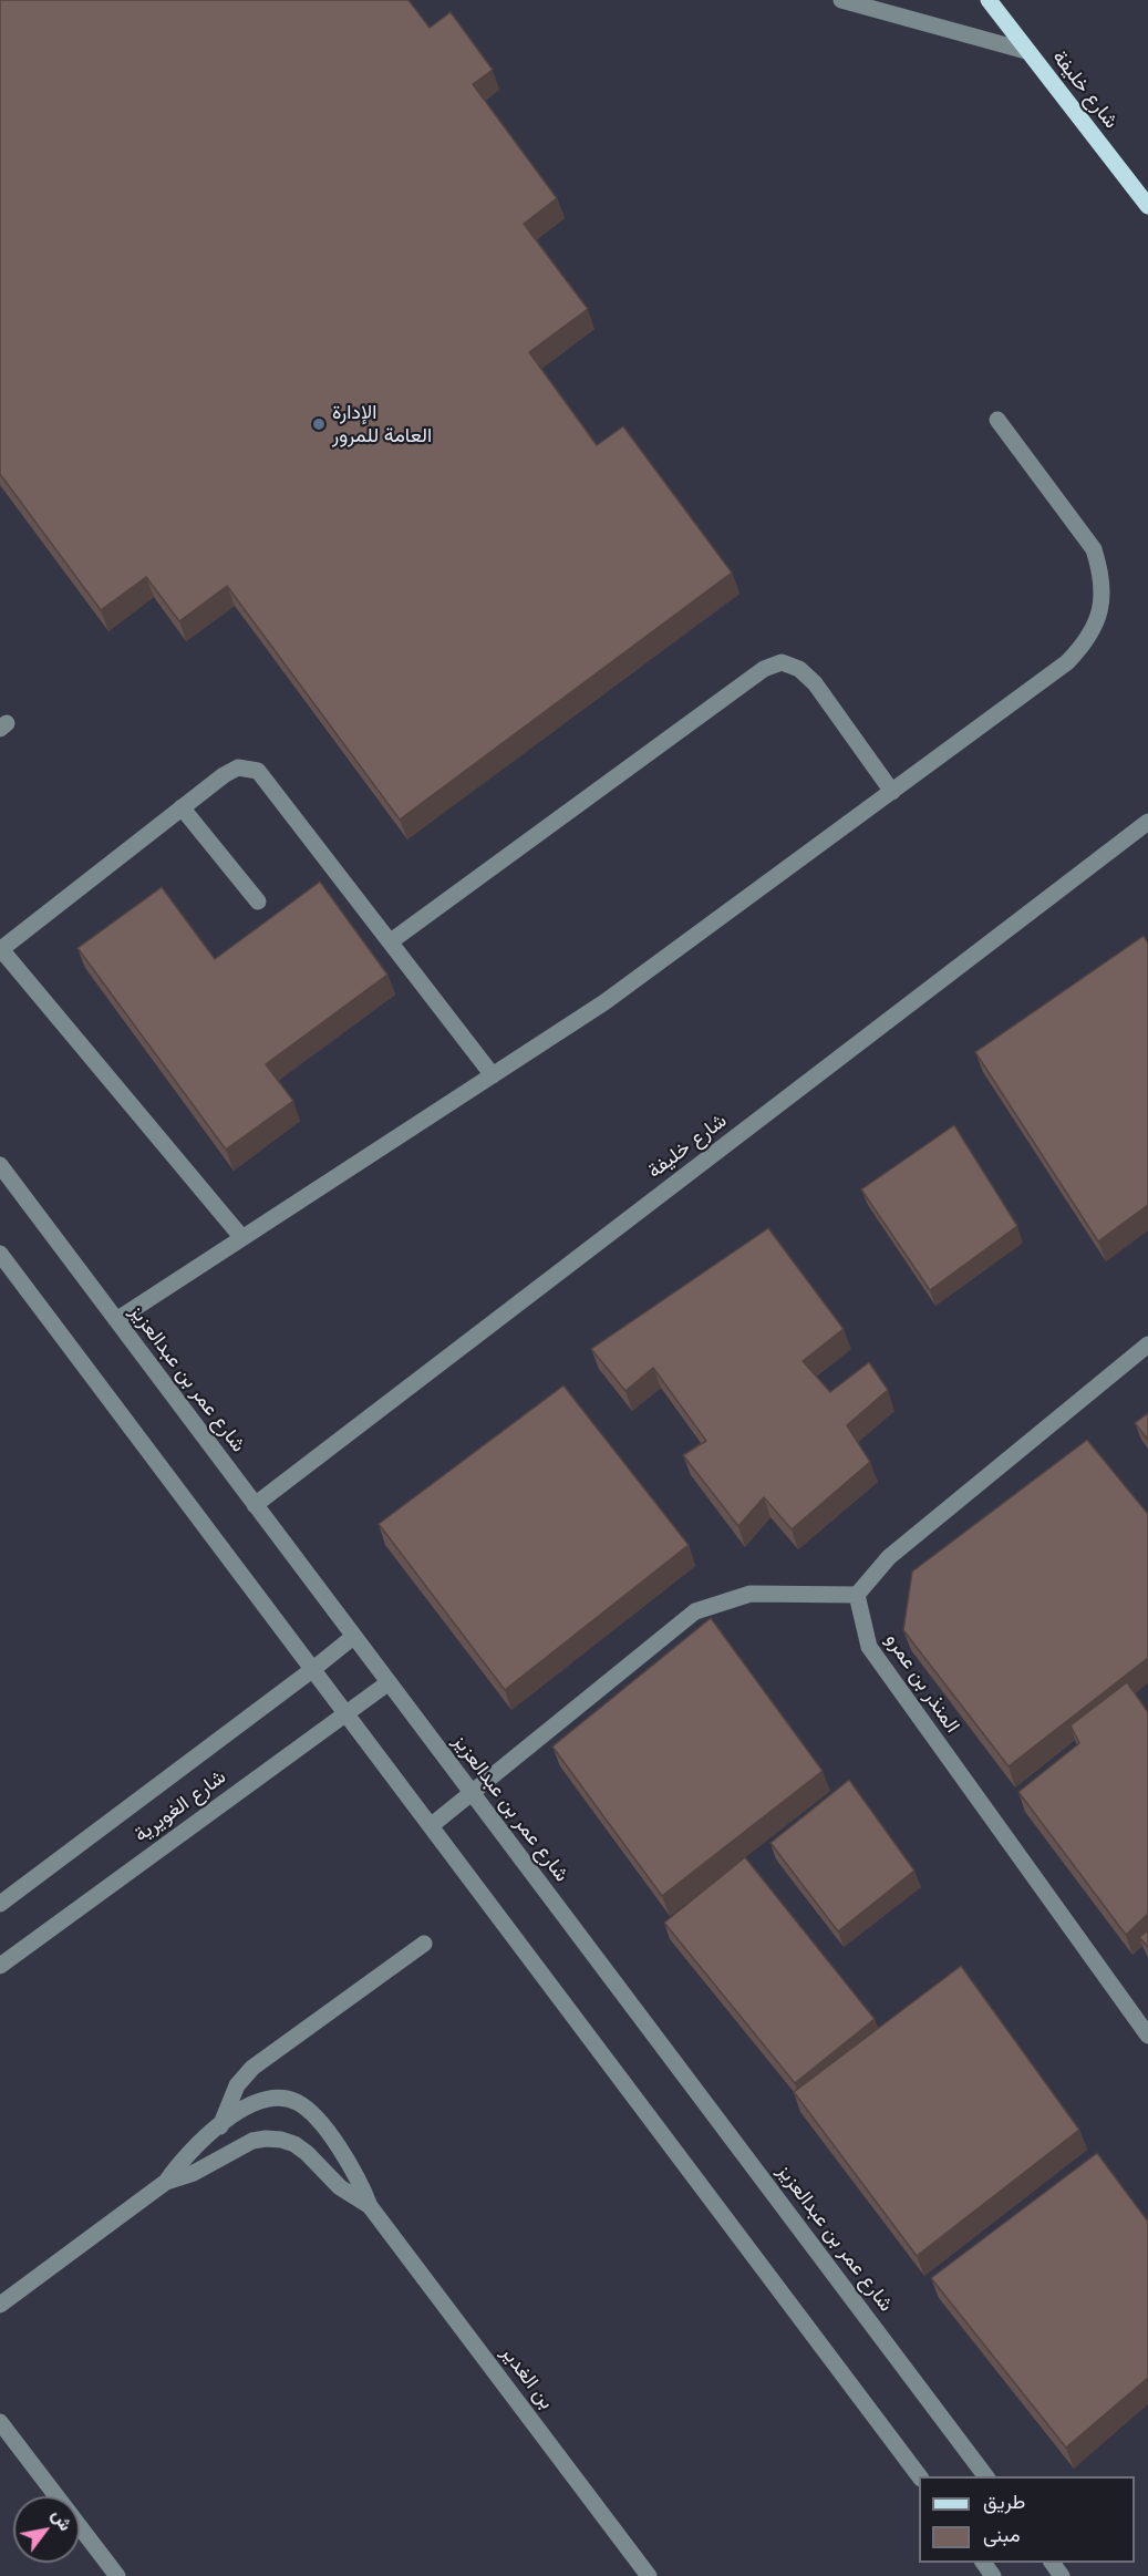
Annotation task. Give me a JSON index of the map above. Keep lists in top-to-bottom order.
{
  "streets": {
    "main road": ["شارع خليفة"],
    "street": [
      "شارع عمر بن عبدالعزيز",
      "المنذر بن عمرو",
      "شارع الغويرية",
      "بن الغدير"
    ]
  },
  "crossings": [
    ["شارع خليفة", "شارع عمر بن عبدالعزيز"],
    ["شارع عمر بن عبدالعزيز", "شارع الغويرية"]
  ],
  "places": ["الإدارة العامة للمرور"],
  "legend": ["طريق", "مبنى"],
  "north": "top right"
}
